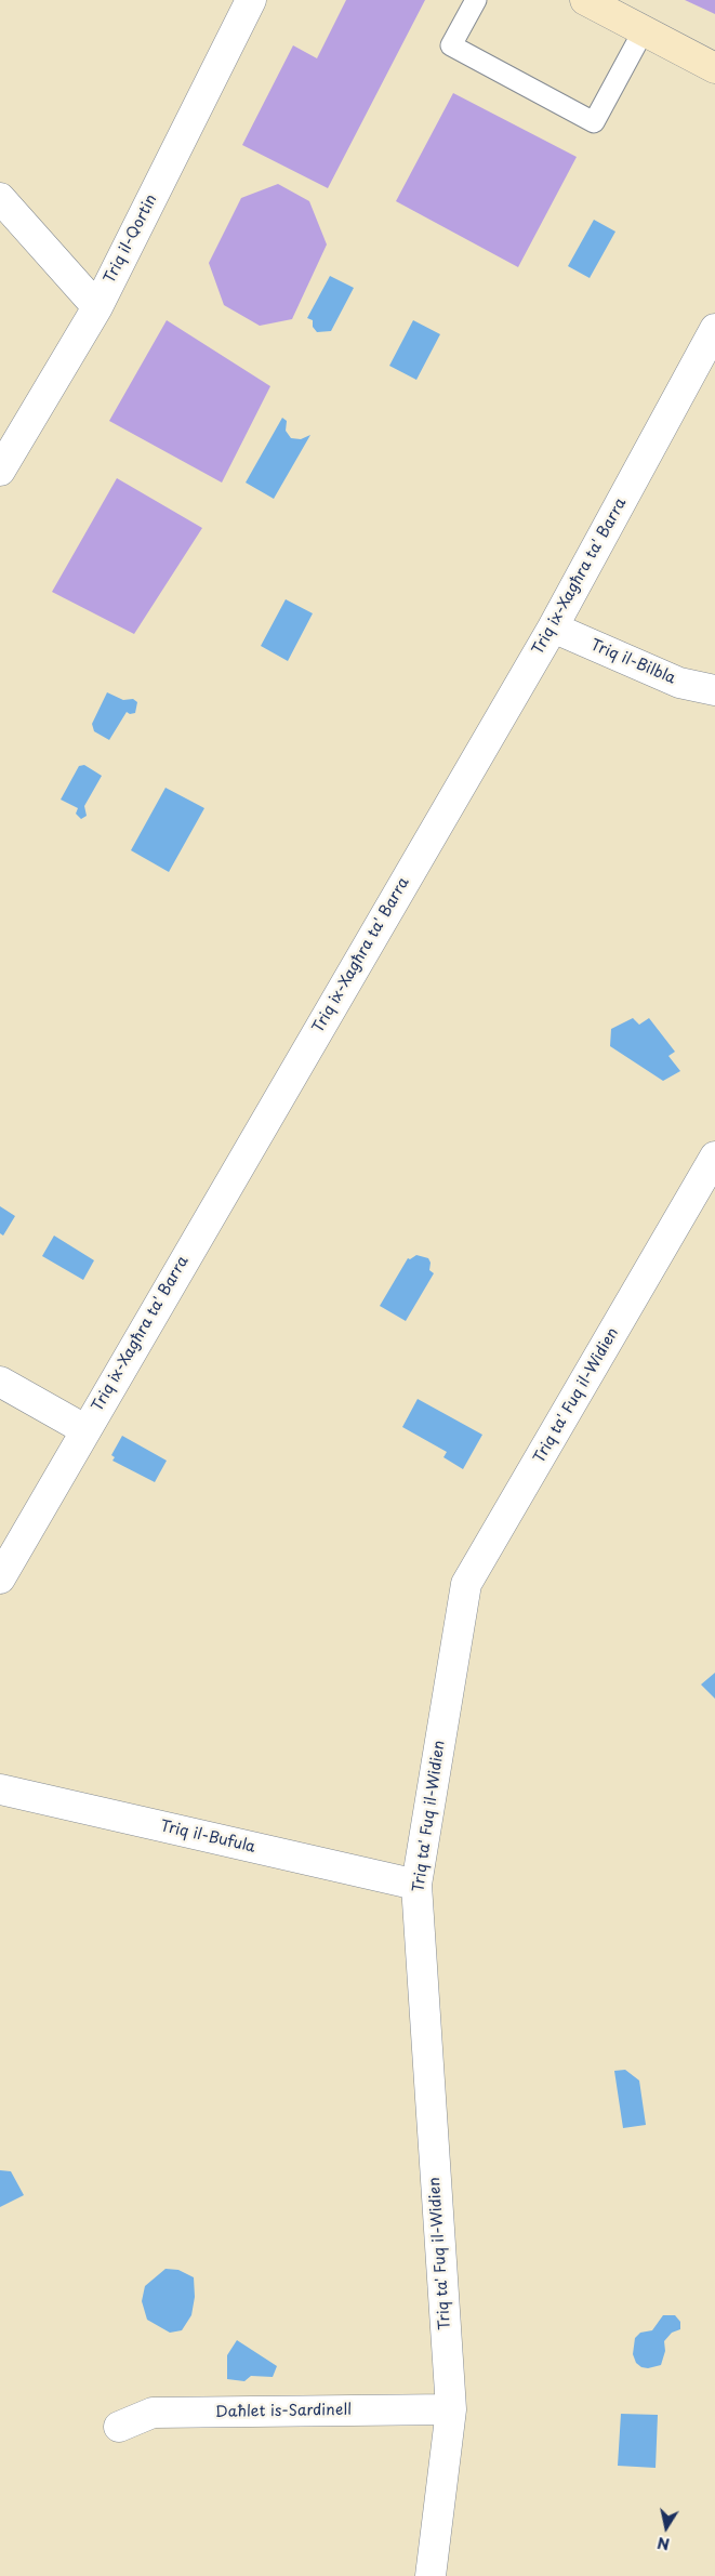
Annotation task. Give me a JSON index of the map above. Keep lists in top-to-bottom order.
{
  "streets": {
    "street": [
      "Triq il-Qortin",
      "Triq ix-Xagħra ta' Barra",
      "Triq il-Bilbla",
      "Triq ta' Fuq il-Widien",
      "Triq il-Bufula",
      "Daħlet is-Sardinell"
    ]
  },
  "crossings": [
    ["Triq ix-Xagħra ta' Barra", "Triq il-Bilbla"],
    ["Triq ta' Fuq il-Widien", "Triq il-Bufula"],
    ["Triq ta' Fuq il-Widien", "Daħlet is-Sardinell"]
  ],
  "north": "bottom"
}
